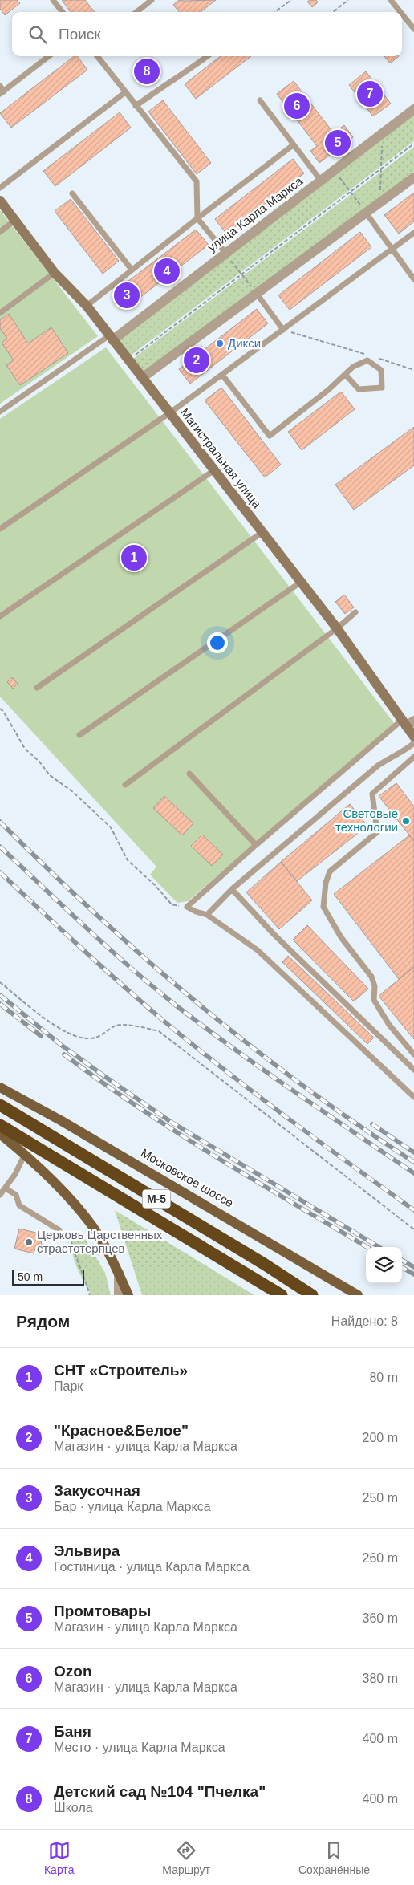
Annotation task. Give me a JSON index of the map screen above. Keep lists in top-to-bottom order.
{
  "streets": {
    "highway": ["М-5"],
    "main road": ["Московское шоссе"],
    "street": ["улица Карла Маркса", "Магистральная улица"]
  },
  "crossings": [
    ["улица Карла Маркса", "Магистральная улица"]
  ],
  "places": ["Дикси", "Световые технологии", "Церковь Царственных страстотерпцев"],
  "scale_bar": "50 m",
  "page": {
    "search": "Поиск",
    "pins": [
      "8",
      "7",
      "6",
      "5",
      "4",
      "3",
      "2",
      "1"
    ],
    "scale": "50 m",
    "heading": ["Рядом", "Найдено: 8"],
    "list": [
      {
        "mark": "1",
        "name": "СНТ «Строитель»",
        "note": "Парк",
        "value": "80 m"
      },
      {
        "mark": "2",
        "name": "\"Красное&Белое\"",
        "note": "Магазин · улица Карла Маркса",
        "value": "200 m"
      },
      {
        "mark": "3",
        "name": "Закусочная",
        "note": "Бар · улица Карла Маркса",
        "value": "250 m"
      },
      {
        "mark": "4",
        "name": "Эльвира",
        "note": "Гостиница · улица Карла Маркса",
        "value": "260 m"
      },
      {
        "mark": "5",
        "name": "Промтовары",
        "note": "Магазин · улица Карла Маркса",
        "value": "360 m"
      },
      {
        "mark": "6",
        "name": "Ozon",
        "note": "Магазин · улица Карла Маркса",
        "value": "380 m"
      },
      {
        "mark": "7",
        "name": "Баня",
        "note": "Место · улица Карла Маркса",
        "value": "400 m"
      },
      {
        "mark": "8",
        "name": "Детский сад №104 \"Пчелка\"",
        "note": "Школа",
        "value": "400 m"
      }
    ],
    "nav": ["Карта", "Маршрут", "Сохранённые"]
  }
}
